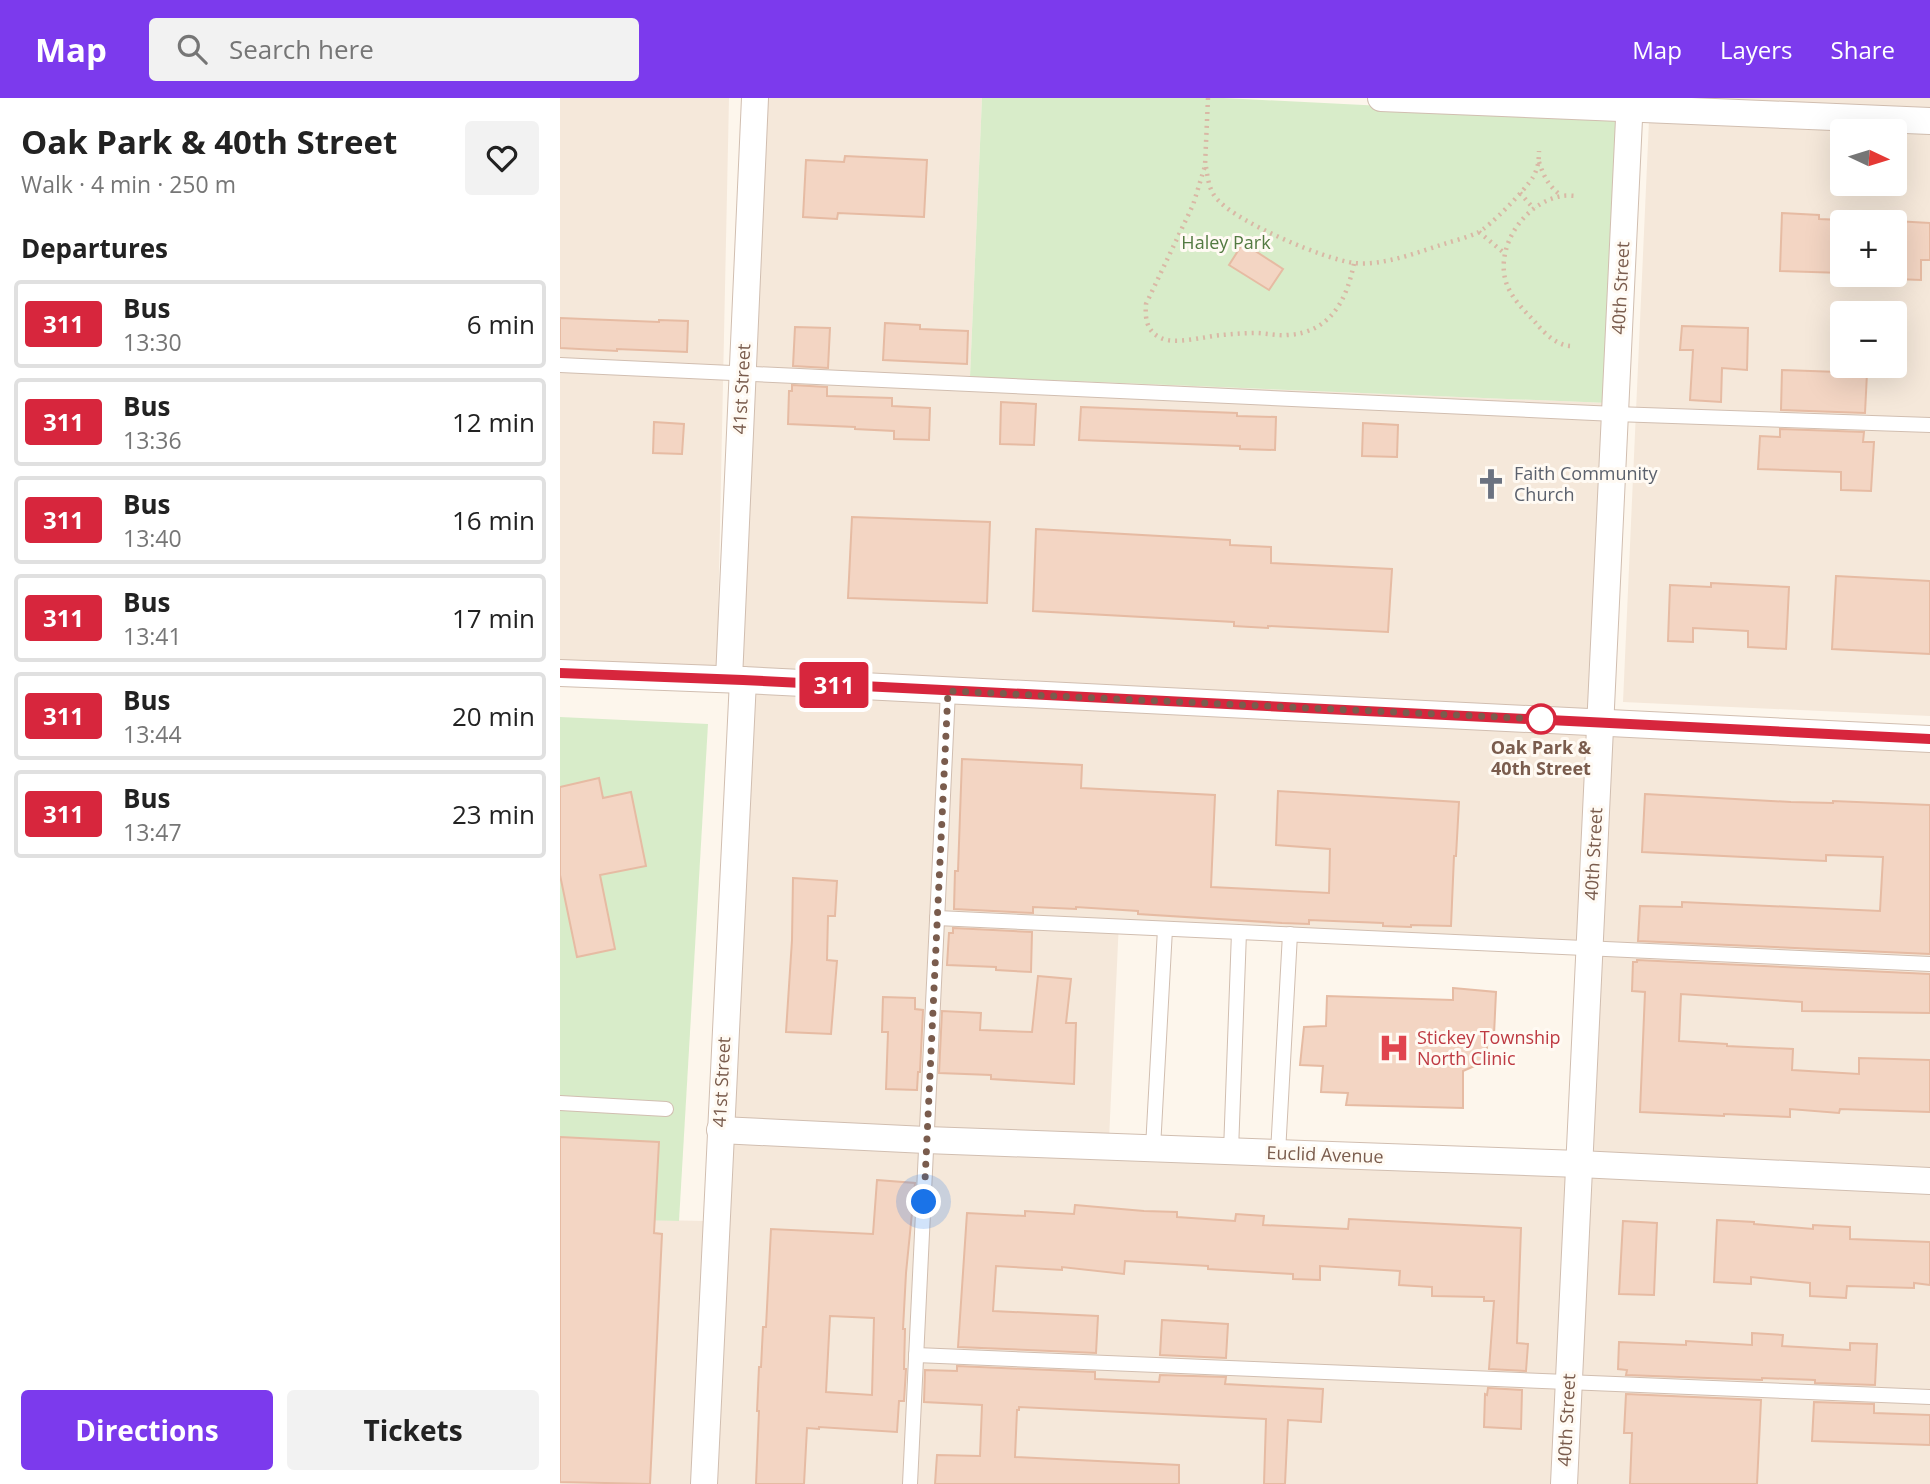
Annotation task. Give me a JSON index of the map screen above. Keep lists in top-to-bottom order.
{
  "streets": {
    "street": ["40th Street", "41st Street", "Euclid Avenue"]
  },
  "crossings": [
    ["40th Street", "Euclid Avenue"],
    ["41st Street", "Euclid Avenue"]
  ],
  "parks": ["Haley Park"],
  "places": {
    "church": ["Faith Community Church"],
    "other": ["Oak Park & 40th Street"],
    "hospital": ["Stickey Township North Clinic"]
  },
  "lines": ["bus line 311"],
  "north": "right",
  "page": {
    "header": "Map",
    "search": "Search here",
    "nav": ["Map", "Layers", "Share"],
    "heading": [
      ["Oak Park & 40th Street", "Walk · 4 min · 250 m"],
      "Departures"
    ],
    "on_map": "311",
    "map_buttons": ["+", "−"],
    "list": [
      {
        "mark": "311",
        "name": "Bus",
        "note": "13:30",
        "value": "6 min"
      },
      {
        "mark": "311",
        "name": "Bus",
        "note": "13:36",
        "value": "12 min"
      },
      {
        "mark": "311",
        "name": "Bus",
        "note": "13:40",
        "value": "16 min"
      },
      {
        "mark": "311",
        "name": "Bus",
        "note": "13:41",
        "value": "17 min"
      },
      {
        "mark": "311",
        "name": "Bus",
        "note": "13:44",
        "value": "20 min"
      },
      {
        "mark": "311",
        "name": "Bus",
        "note": "13:47",
        "value": "23 min"
      }
    ],
    "buttons": ["Directions", "Tickets"]
  }
}
